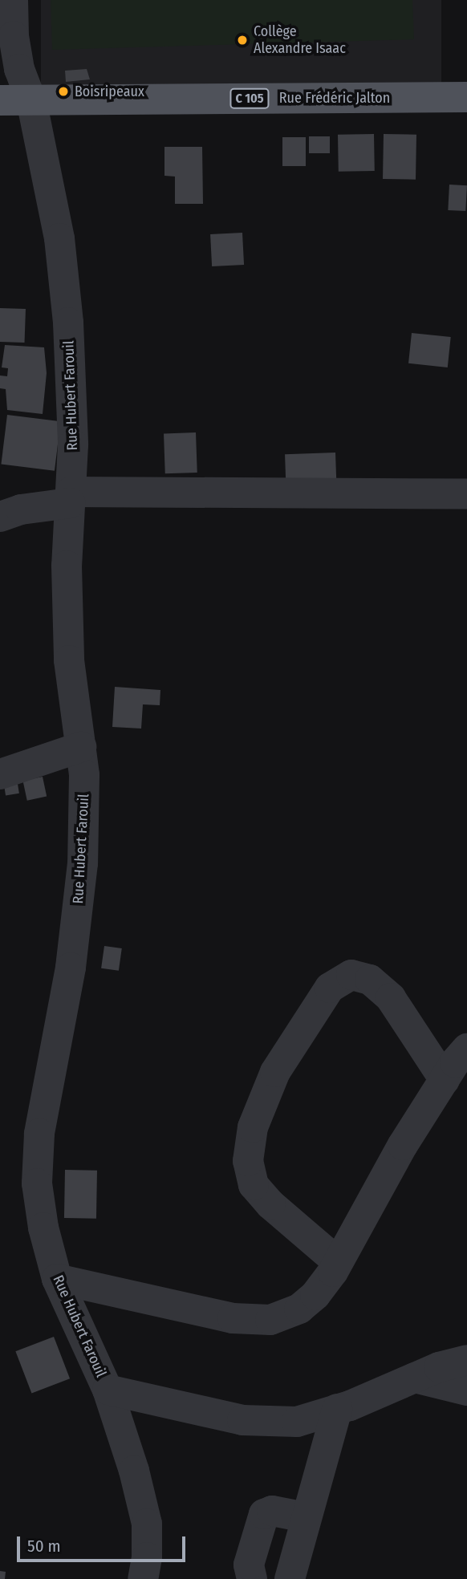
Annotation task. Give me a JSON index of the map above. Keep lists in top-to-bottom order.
{
  "streets": {
    "main road": ["Rue Frédéric Jalton", "C 105"],
    "street": ["Rue Hubert Farouil"]
  },
  "crossings": [
    ["Rue Frédéric Jalton", "Rue Hubert Farouil"]
  ],
  "places": ["Collège Alexandre Isaac", "Boisripeaux"],
  "scale_bar": "50 m"
}
